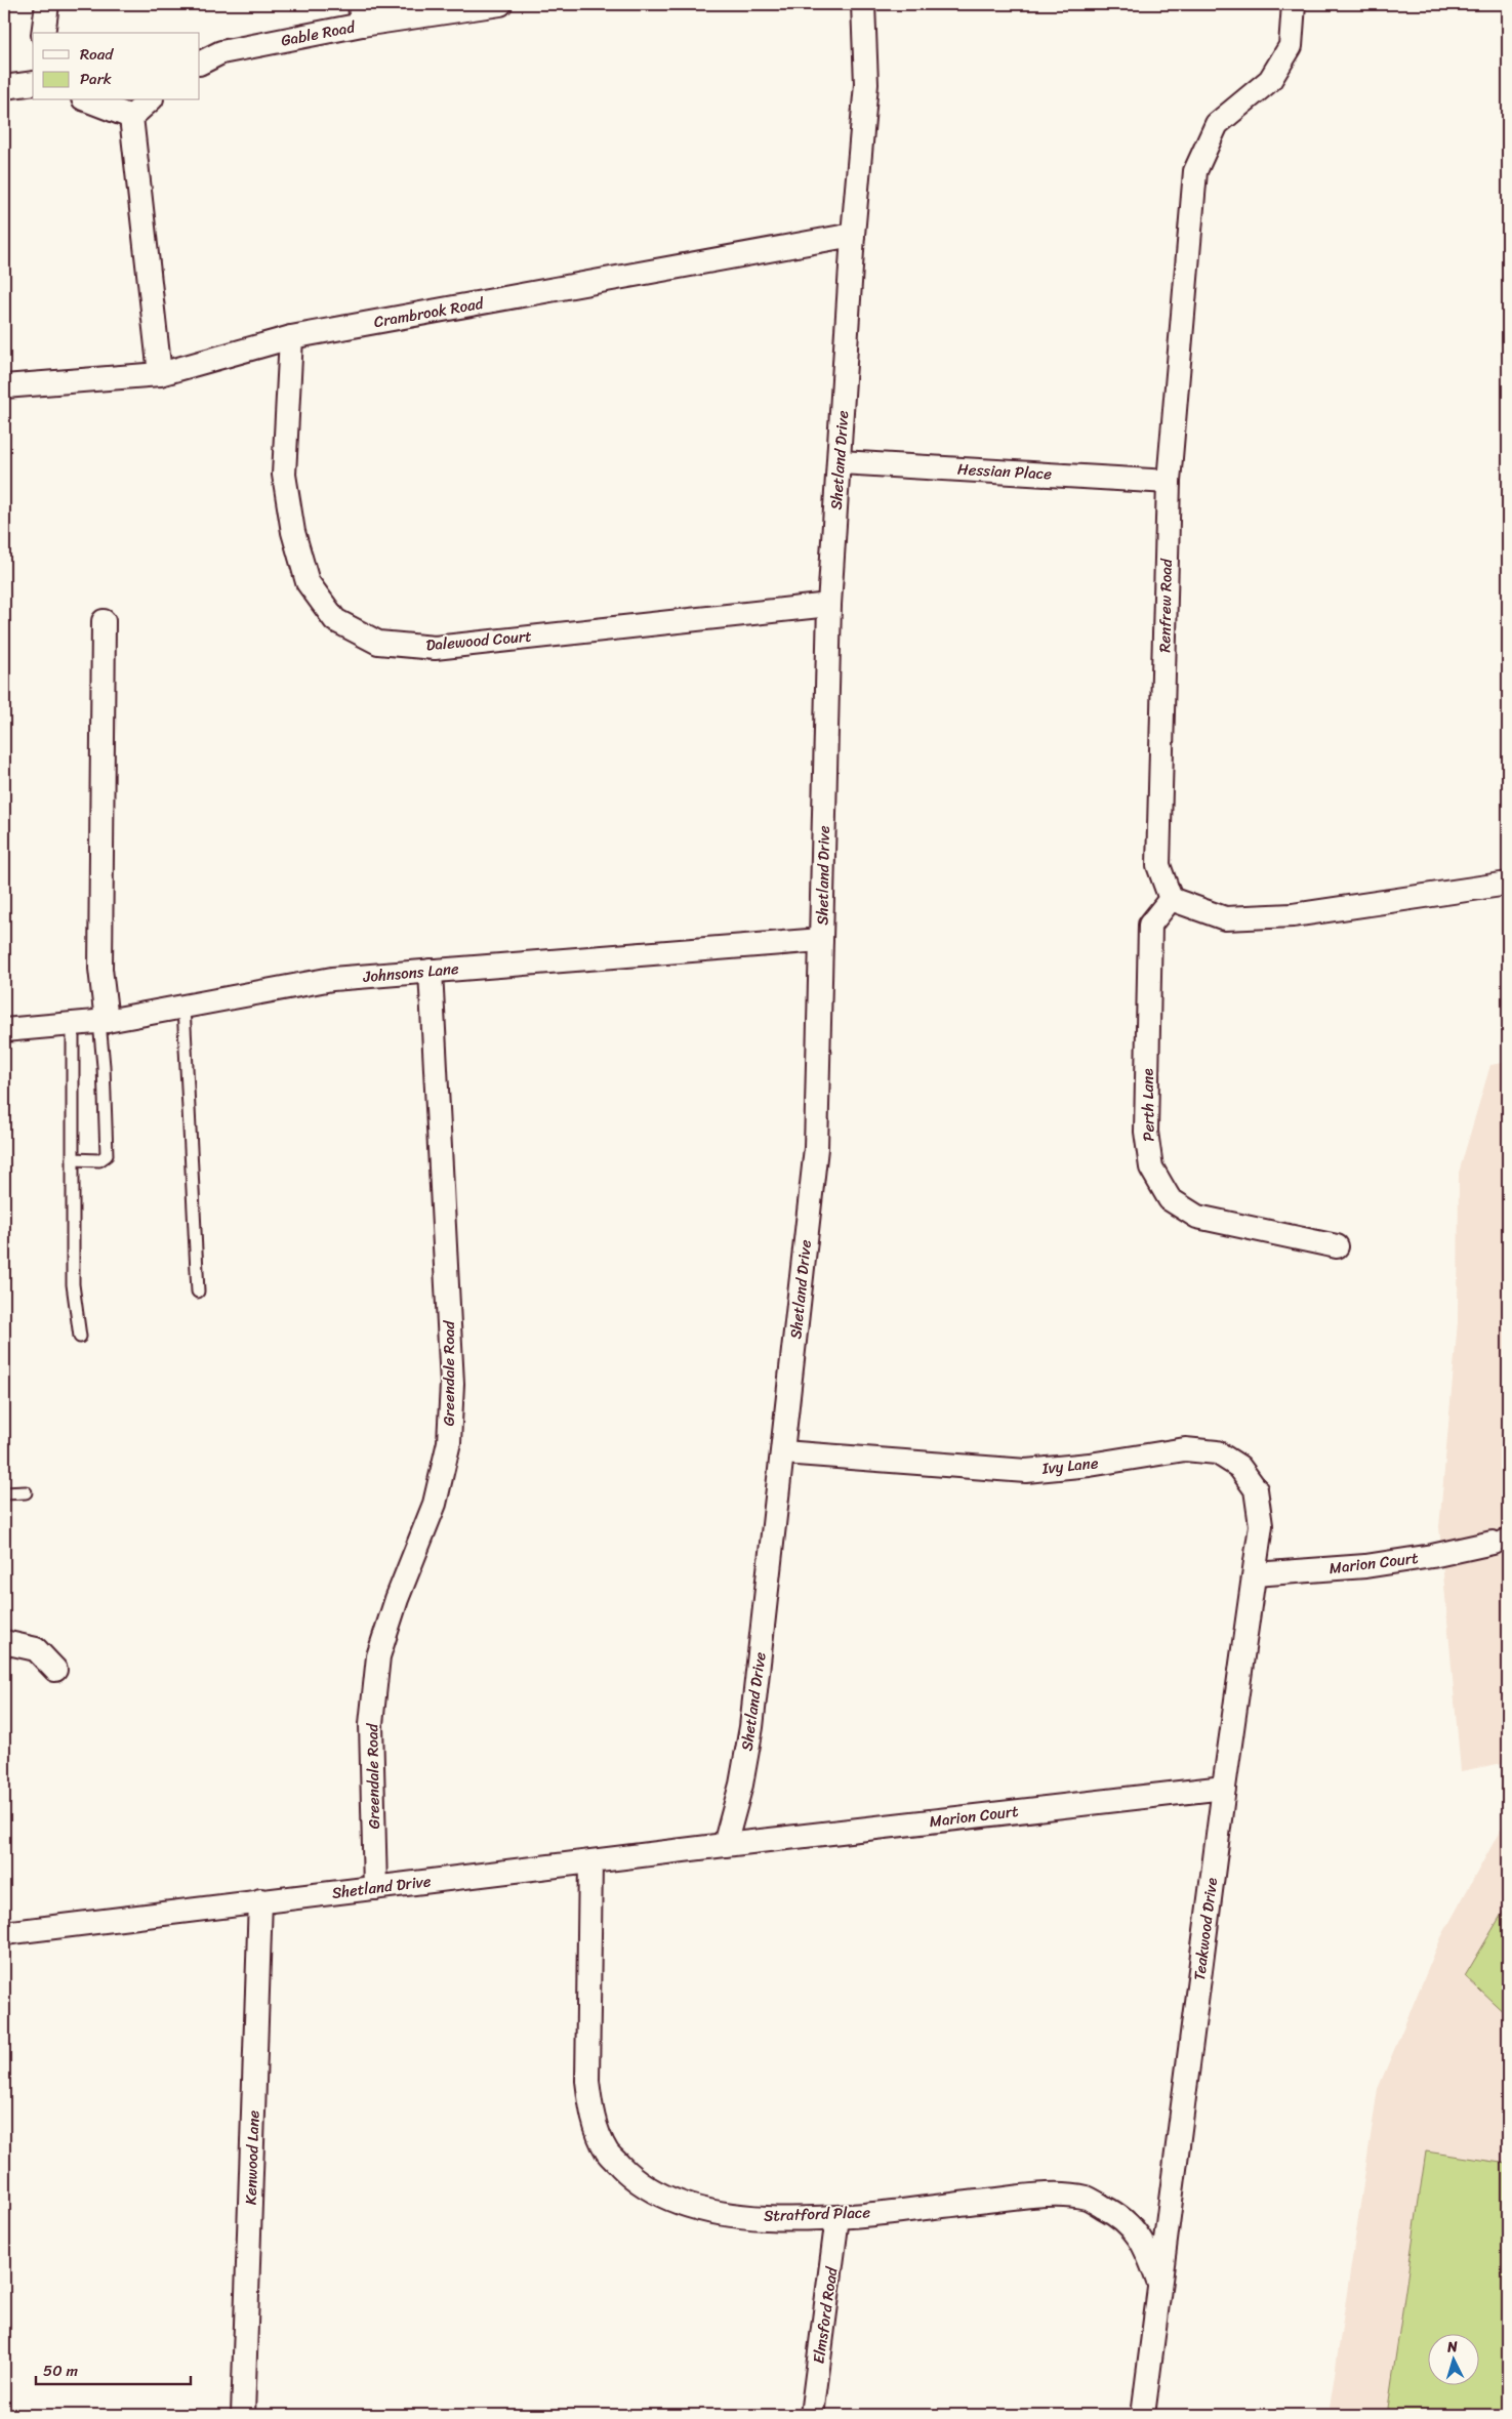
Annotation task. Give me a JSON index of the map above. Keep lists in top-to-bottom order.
{
  "streets": {
    "street": [
      "Gable Road",
      "Crambrook Road",
      "Shetland Drive",
      "Hessian Place",
      "Renfrew Road",
      "Dalewood Court",
      "Johnsons Lane",
      "Perth Lane",
      "Greendale Road",
      "Ivy Lane",
      "Marion Court",
      "Teakwood Drive",
      "Kenwood Lane",
      "Stratford Place",
      "Elmsford Road"
    ]
  },
  "crossings": [
    ["Crambrook Road", "Shetland Drive"],
    ["Crambrook Road", "Dalewood Court"],
    ["Shetland Drive", "Hessian Place"],
    ["Shetland Drive", "Dalewood Court"],
    ["Shetland Drive", "Johnsons Lane"],
    ["Shetland Drive", "Greendale Road"],
    ["Shetland Drive", "Ivy Lane"],
    ["Shetland Drive", "Marion Court"],
    ["Shetland Drive", "Kenwood Lane"],
    ["Shetland Drive", "Stratford Place"],
    ["Hessian Place", "Renfrew Road"],
    ["Renfrew Road", "Perth Lane"],
    ["Johnsons Lane", "Greendale Road"],
    ["Ivy Lane", "Marion Court"],
    ["Ivy Lane", "Teakwood Drive"],
    ["Marion Court", "Teakwood Drive"],
    ["Teakwood Drive", "Stratford Place"],
    ["Stratford Place", "Elmsford Road"]
  ],
  "legend": ["Road", "Park"],
  "scale_bar": "50 m",
  "north": "top"
}
